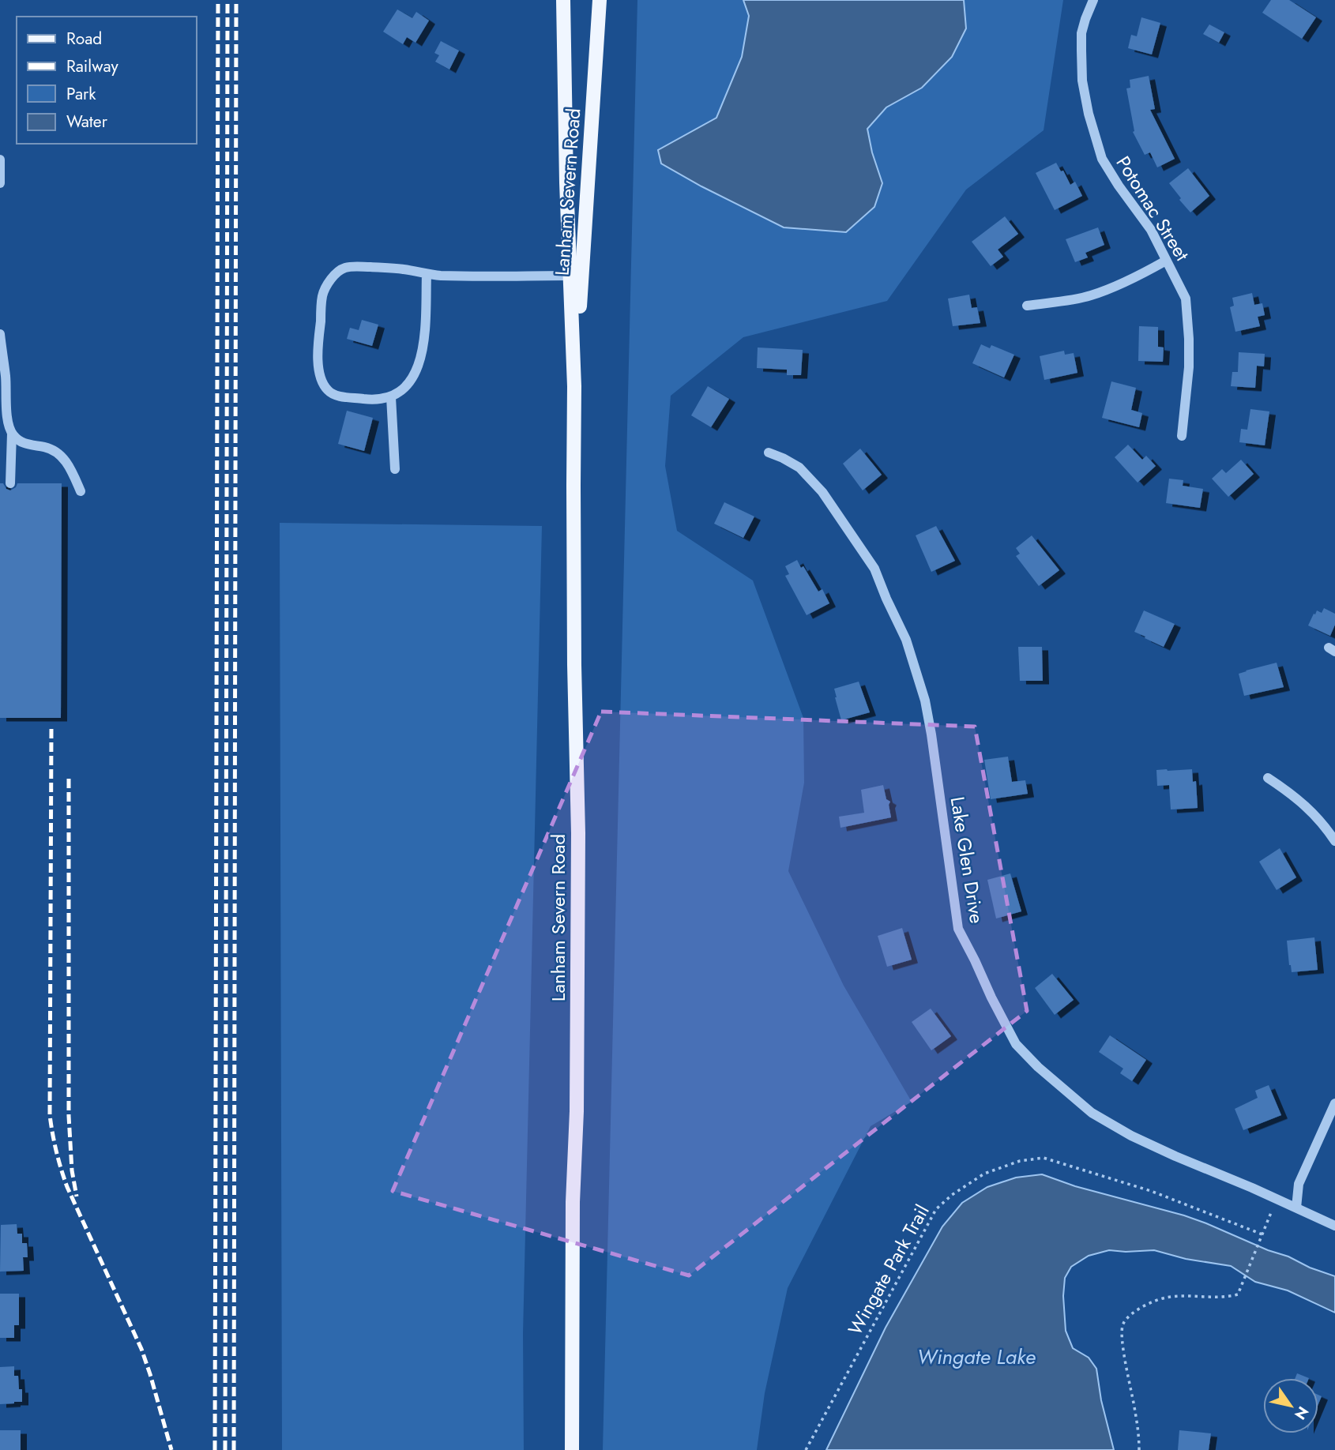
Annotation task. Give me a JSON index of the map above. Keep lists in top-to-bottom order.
{
  "streets": {
    "main road": ["Lanham Severn Road"],
    "street": ["Potomac Street", "Lake Glen Drive"],
    "path": ["Wingate Park Trail"]
  },
  "water": ["Wingate Lake"],
  "legend": [
    "Road",
    "Railway",
    "Park",
    "Water"
  ],
  "north": "bottom right"
}
